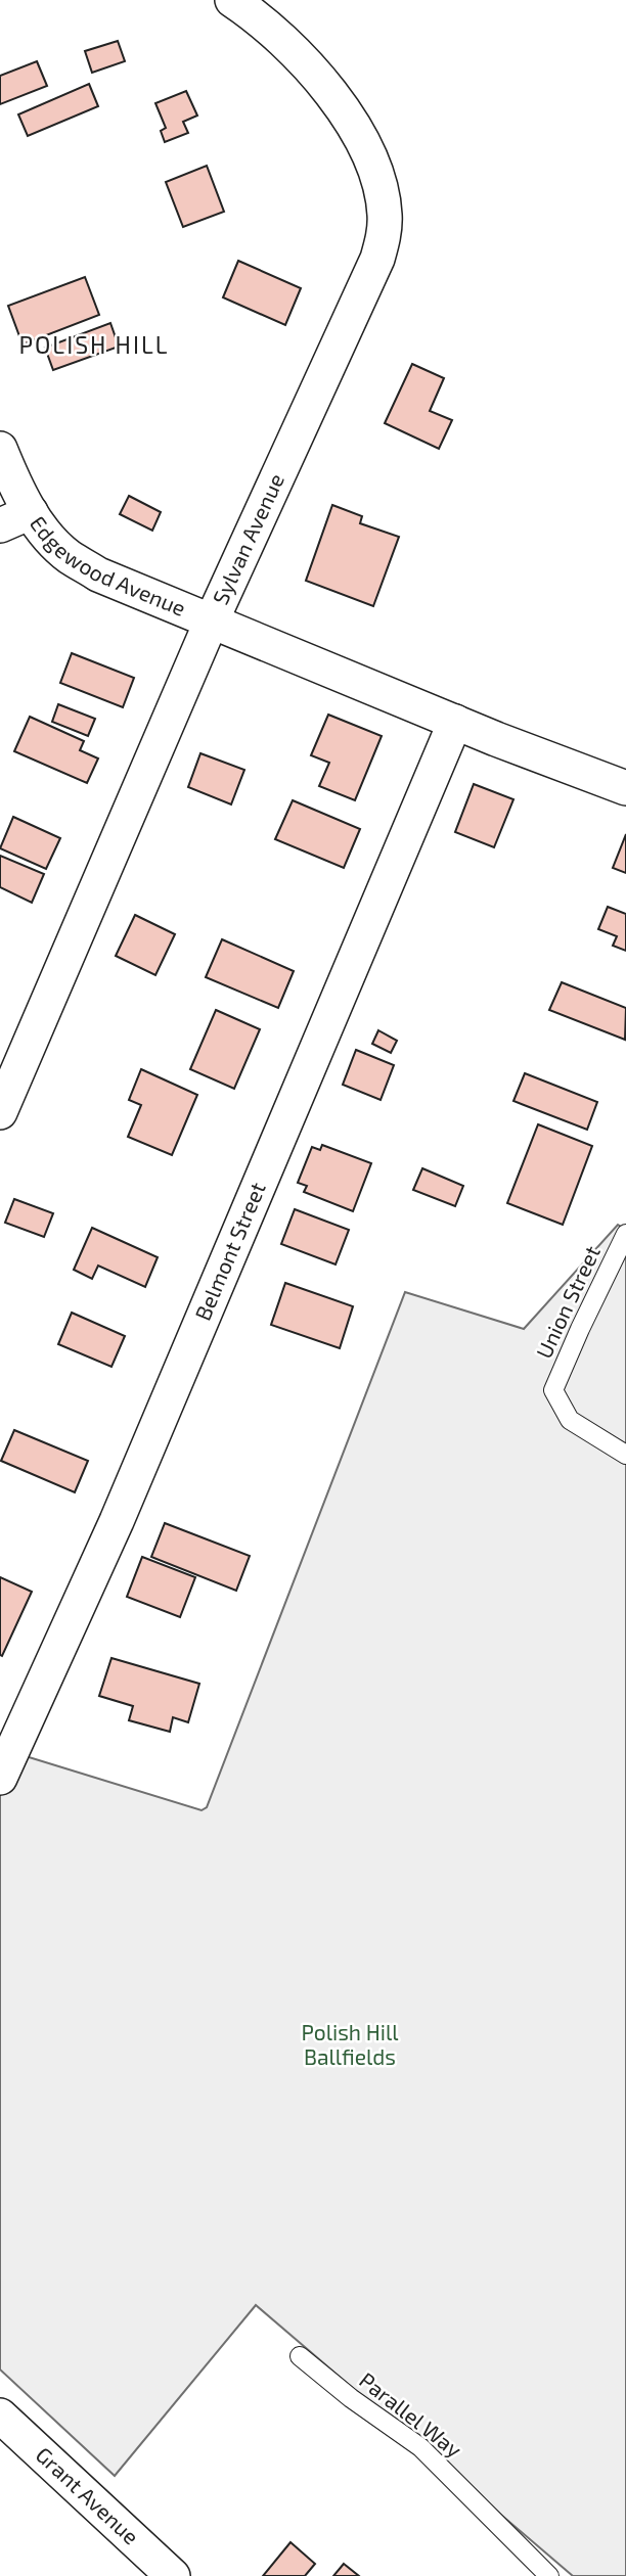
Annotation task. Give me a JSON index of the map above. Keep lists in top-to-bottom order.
{
  "streets": {
    "street": [
      "Sylvan Avenue",
      "Edgewood Avenue",
      "Belmont Street",
      "Grant Avenue"
    ],
    "lane": ["Union Street", "Parallel Way"]
  },
  "crossings": [
    ["Sylvan Avenue", "Edgewood Avenue"],
    ["Edgewood Avenue", "Belmont Street"]
  ],
  "districts": ["POLISH HILL"],
  "parks": ["Polish Hill Ballfields"]
}
